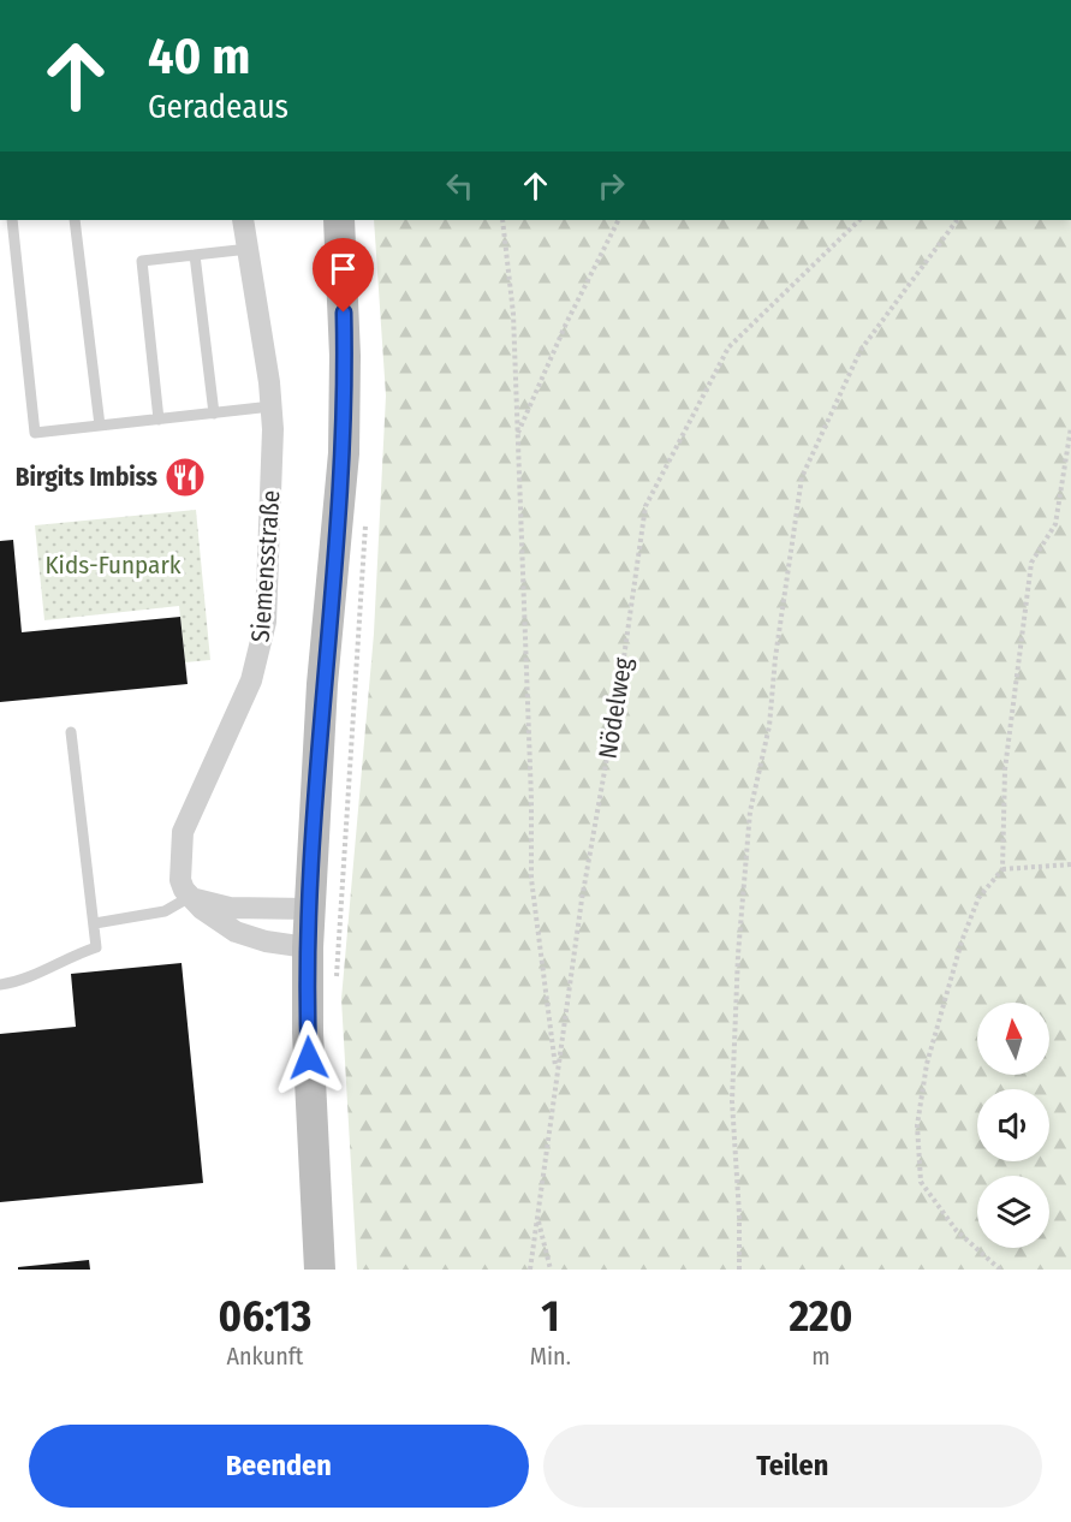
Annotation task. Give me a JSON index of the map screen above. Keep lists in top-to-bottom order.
{
  "streets": {
    "street": ["Siemensstraße"],
    "path": ["Nödelweg"]
  },
  "parks": ["Kids-Funpark"],
  "places": {
    "restaurant": ["Birgits Imbiss"]
  },
  "north": "top",
  "page": {
    "turn": ["40 m", "Geradeaus"],
    "eta": [
      "06:13",
      "Ankunft",
      "1",
      "Min.",
      "220",
      "m"
    ],
    "buttons": ["Beenden", "Teilen"]
  }
}
